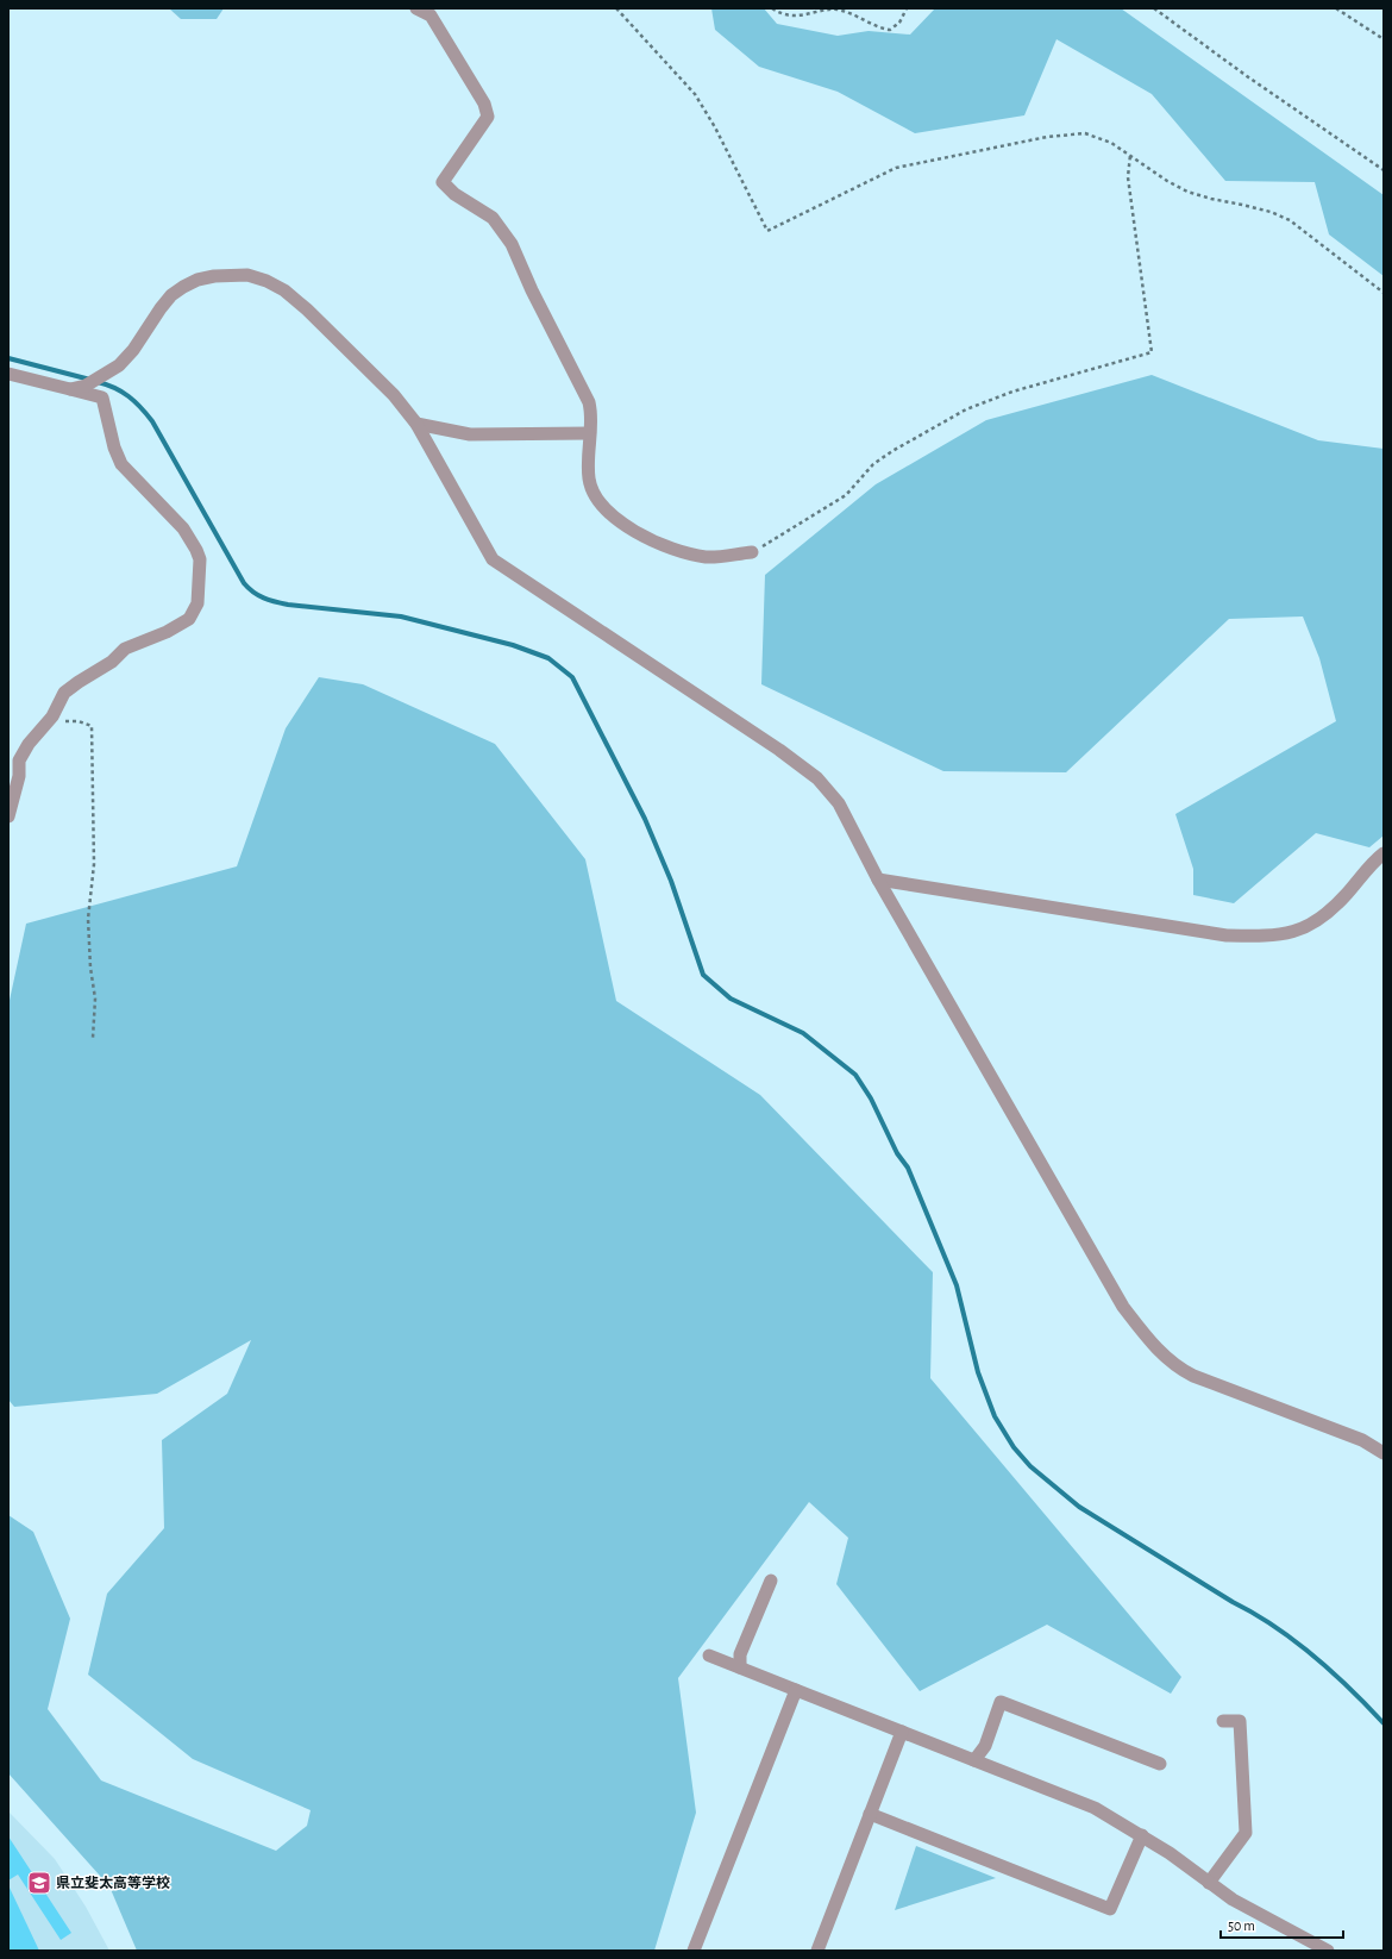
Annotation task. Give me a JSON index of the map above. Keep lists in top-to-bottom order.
{
  "places": {
    "school or university": ["県立斐太高等学校"]
  },
  "scale_bar": "50 m"
}
